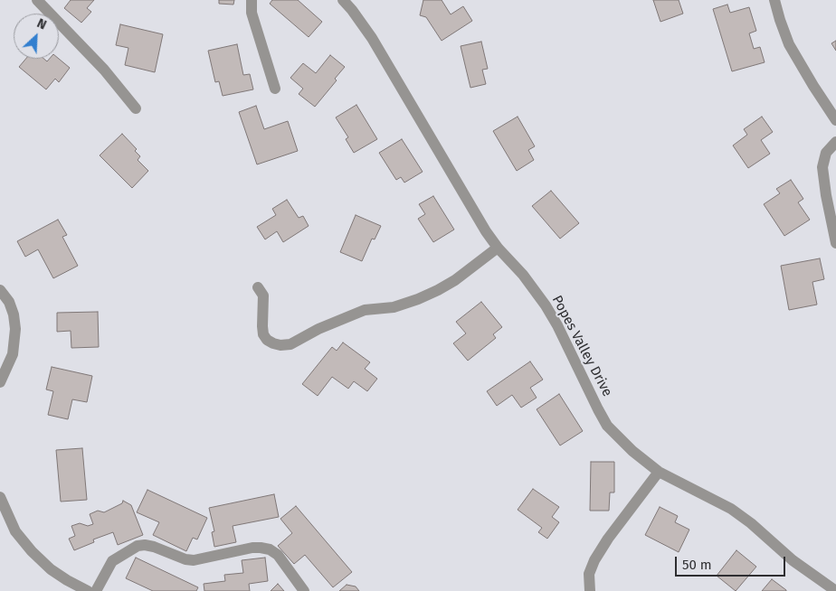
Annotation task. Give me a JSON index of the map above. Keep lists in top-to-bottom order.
{
  "streets": {
    "street": ["Popes Valley Drive"]
  },
  "scale_bar": "50 m",
  "north": "top right"
}
